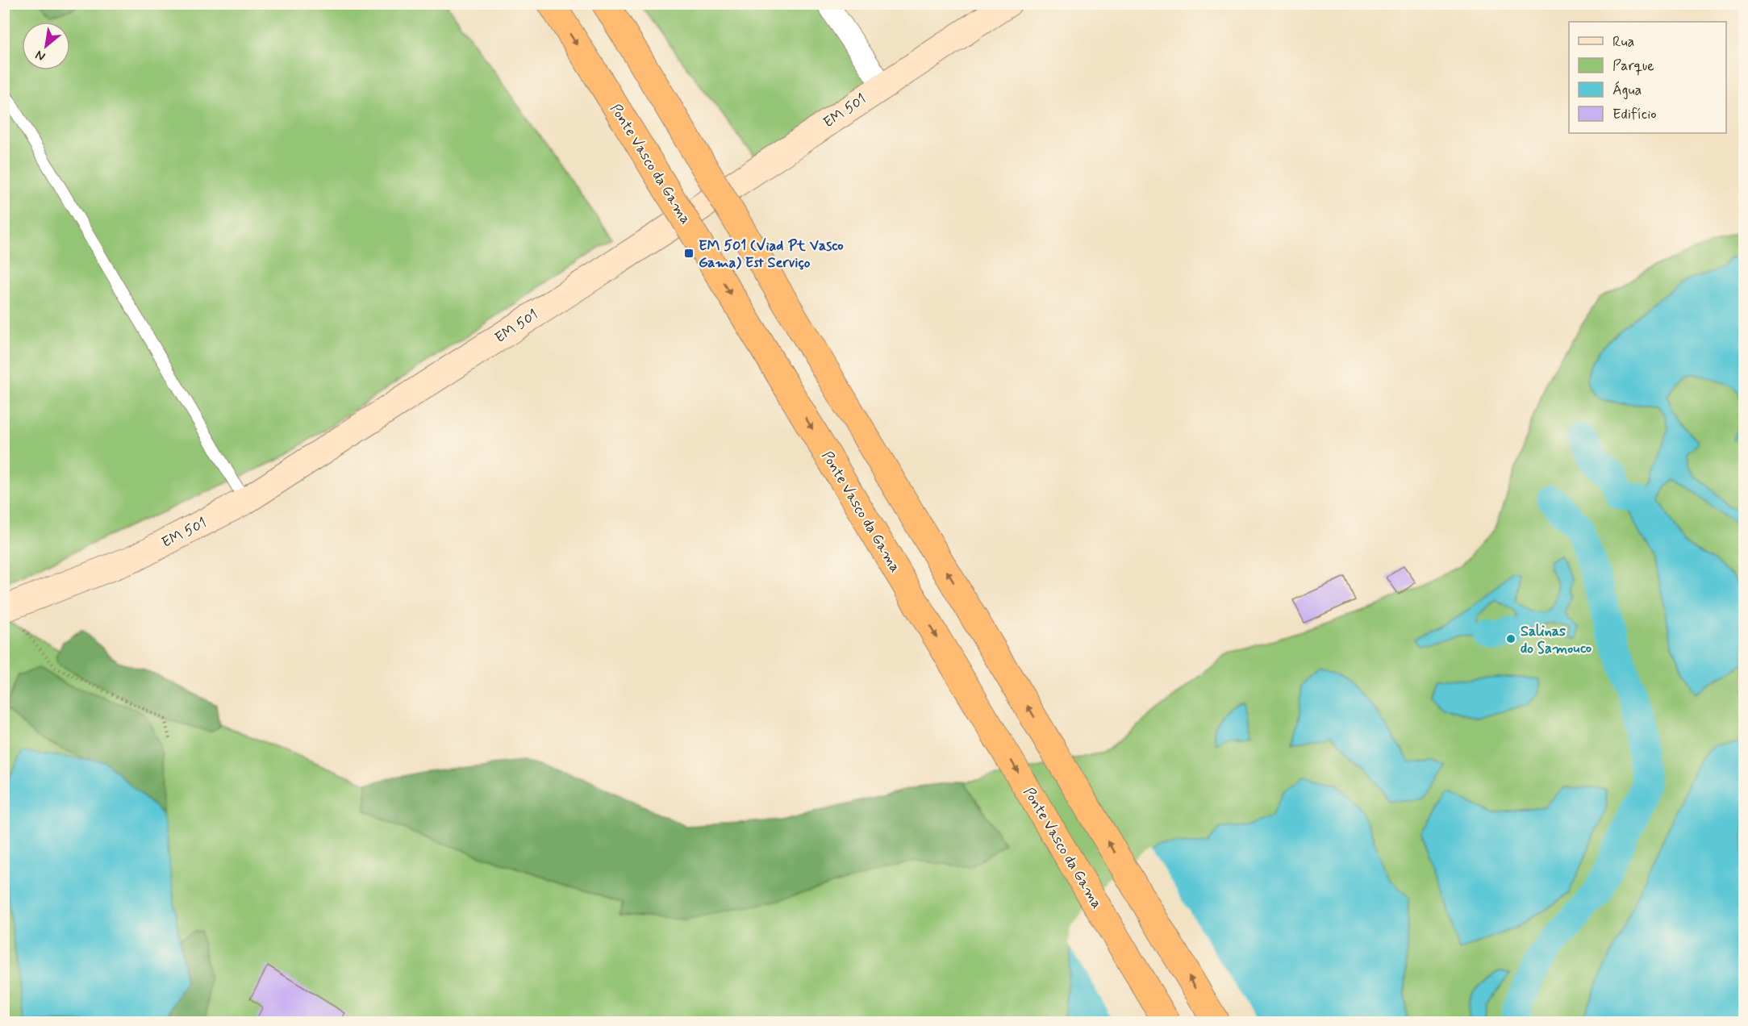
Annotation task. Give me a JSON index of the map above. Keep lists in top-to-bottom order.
{
  "streets": {
    "highway": ["Ponte Vasco da Gama"],
    "main road": ["EM 501"]
  },
  "places": {
    "transit": ["EM 501 (Viad Pt Vasco Gama) Est Serviço"],
    "other": ["Salinas do Samouco"]
  },
  "legend": [
    "Rua",
    "Parque",
    "Água",
    "Edifício"
  ],
  "north": "bottom left"
}
